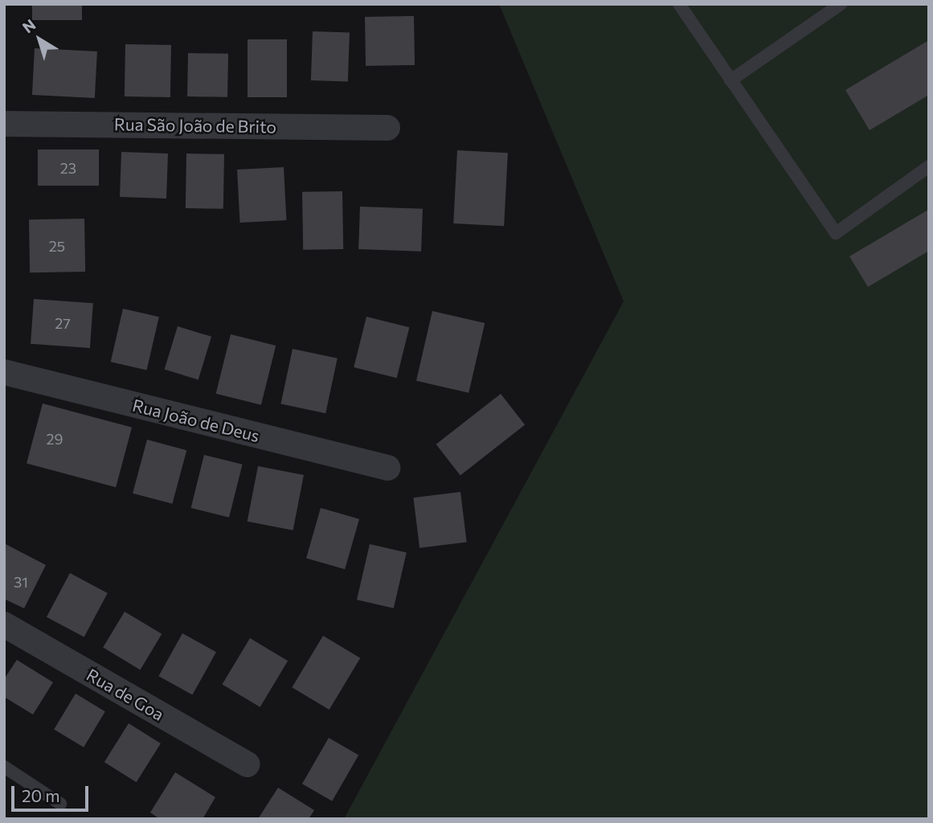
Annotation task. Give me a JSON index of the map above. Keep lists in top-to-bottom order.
{
  "streets": {
    "street": ["Rua São João de Brito", "Rua João de Deus", "Rua de Goa"]
  },
  "house_numbers": [
    "23",
    "25",
    "27",
    "29",
    "31"
  ],
  "scale_bar": "20 m",
  "north": "top left"
}
